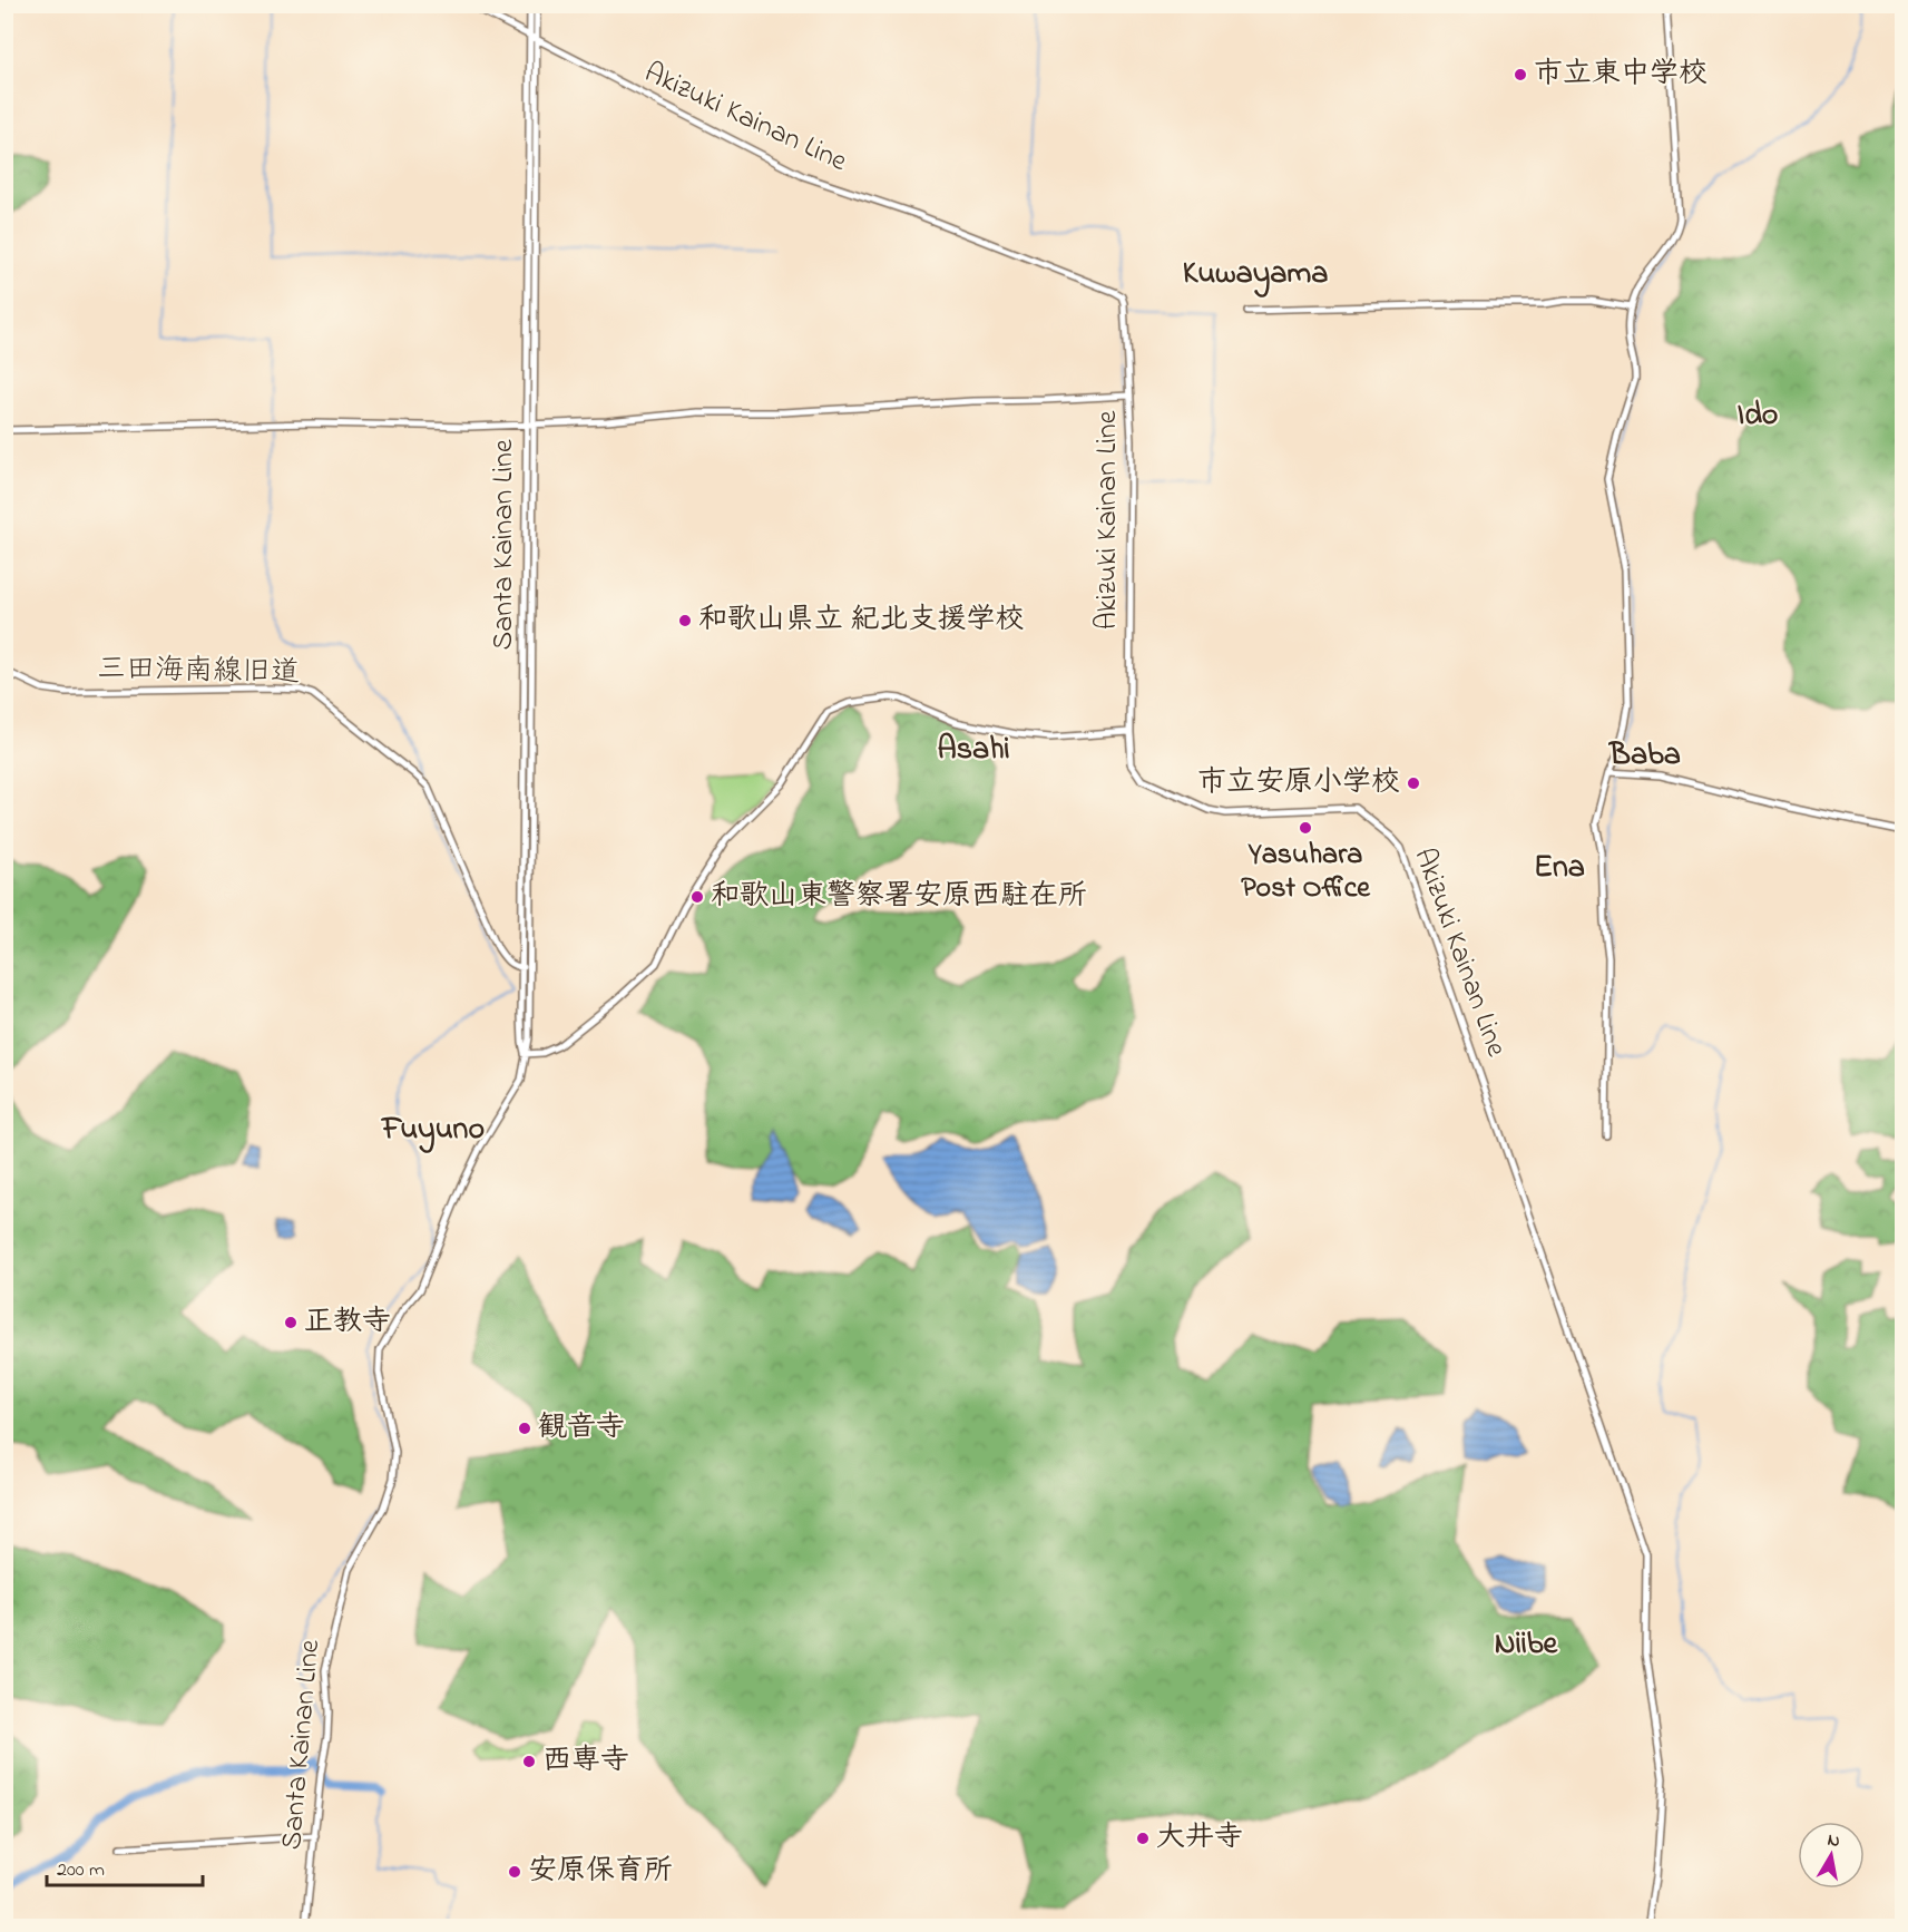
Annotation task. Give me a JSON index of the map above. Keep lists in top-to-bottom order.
{
  "streets": {
    "main road": ["Akizuki Kainan Line", "Santa Kainan Line", "三田海南線旧道"]
  },
  "crossings": [
    ["Akizuki Kainan Line", "Santa Kainan Line"],
    ["Santa Kainan Line", "三田海南線旧道"]
  ],
  "districts": [
    "Kuwayama",
    "Ido",
    "Asahi",
    "Baba",
    "Ena",
    "Fuyuno",
    "Niibe"
  ],
  "places": [
    "市立東中学校",
    "和歌山県立 紀北支援学校",
    "市立安原小学校",
    "Yasuhara Post Office",
    "和歌山東警察署安原西駐在所",
    "正教寺",
    "観音寺",
    "西専寺",
    "大井寺",
    "安原保育所"
  ],
  "scale_bar": "200 m",
  "north": "top"
}
